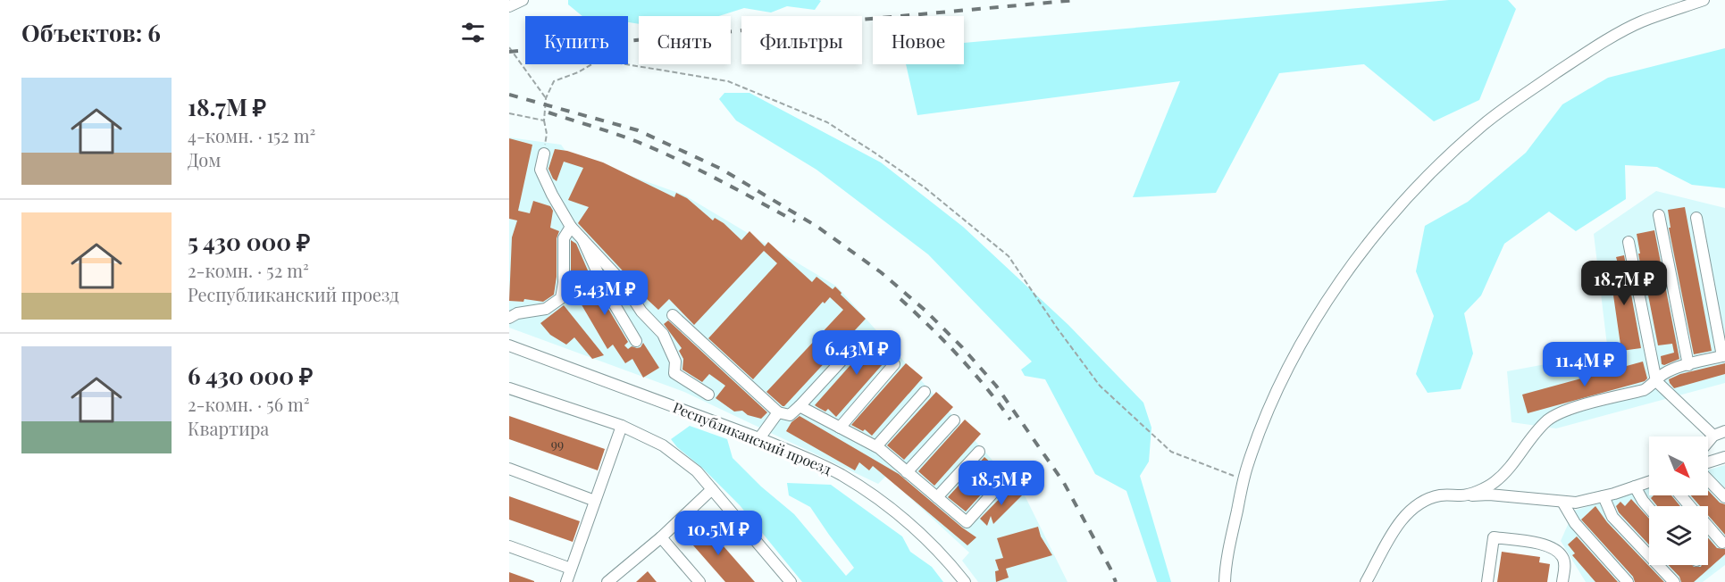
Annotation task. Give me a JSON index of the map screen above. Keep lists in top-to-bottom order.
{
  "streets": {
    "street": ["Республиканский проезд"]
  },
  "house_numbers": ["99"],
  "north": "bottom right",
  "page": {
    "heading": "Объектов: 6",
    "chip": [
      "Купить",
      "Снять",
      "Фильтры",
      "Новое"
    ],
    "list": [
      {
        "name": "18.7M ₽",
        "note": "4-комн. · 152 m² · Дом"
      },
      {
        "name": "5 430 000 ₽",
        "note": "2-комн. · 52 m² · Республиканский проезд"
      },
      {
        "name": "6 430 000 ₽",
        "note": "2-комн. · 56 m² · Квартира"
      }
    ],
    "price": [
      "18.7M ₽",
      "5.43M ₽",
      "6.43M ₽",
      "11.4M ₽",
      "18.5M ₽",
      "10.5M ₽"
    ]
  }
}
